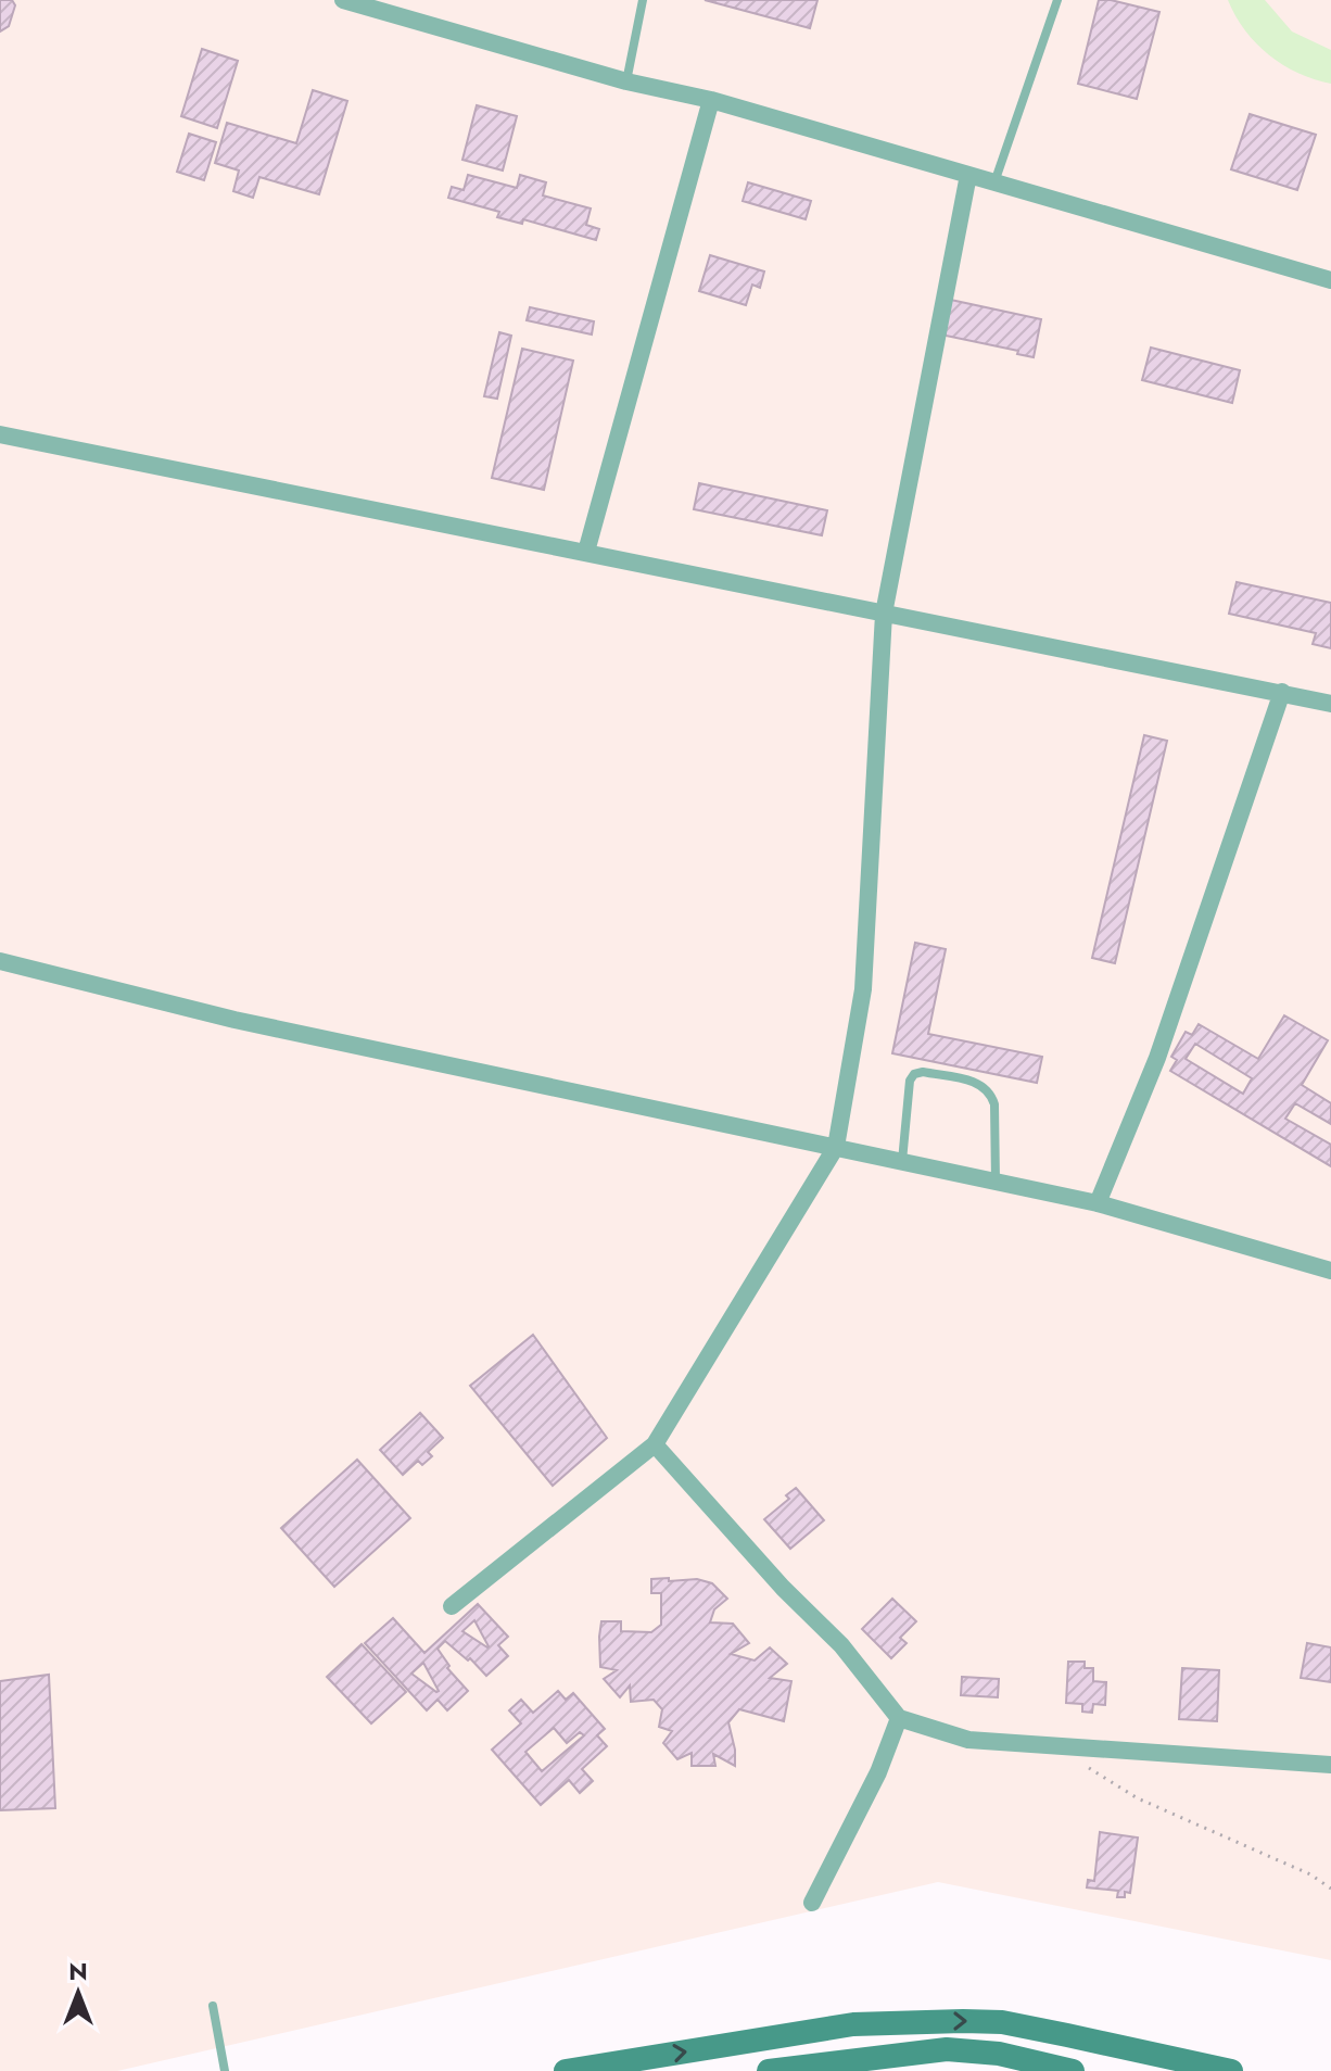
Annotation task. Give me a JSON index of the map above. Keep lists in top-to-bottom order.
{
  "north": "top"
}
